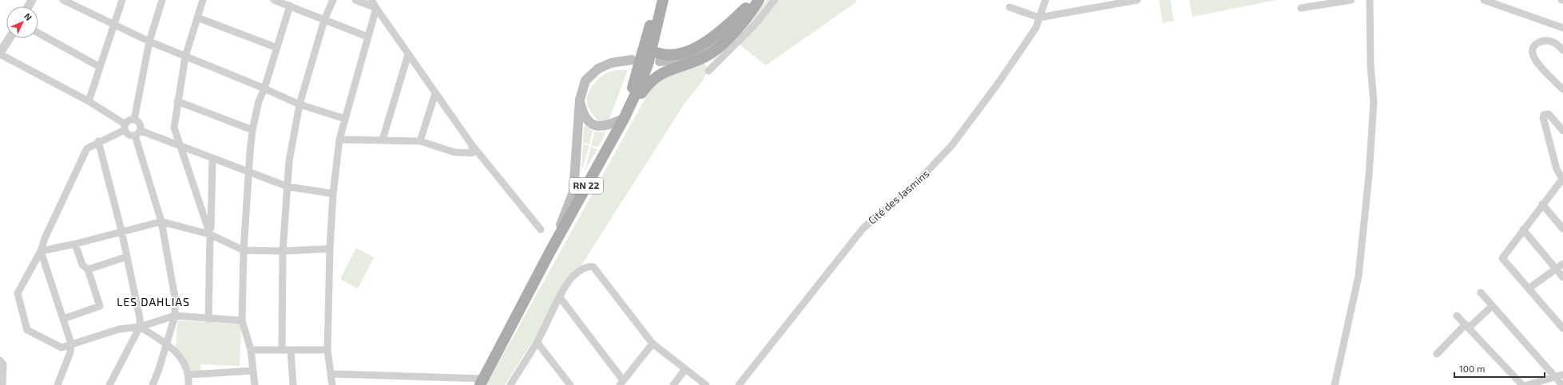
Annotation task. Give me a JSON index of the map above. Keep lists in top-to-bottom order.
{
  "streets": {
    "main road": ["RN 22"],
    "street": ["Cité des Jasmins"]
  },
  "districts": ["LES DAHLIAS"],
  "scale_bar": "100 m",
  "north": "top right"
}
